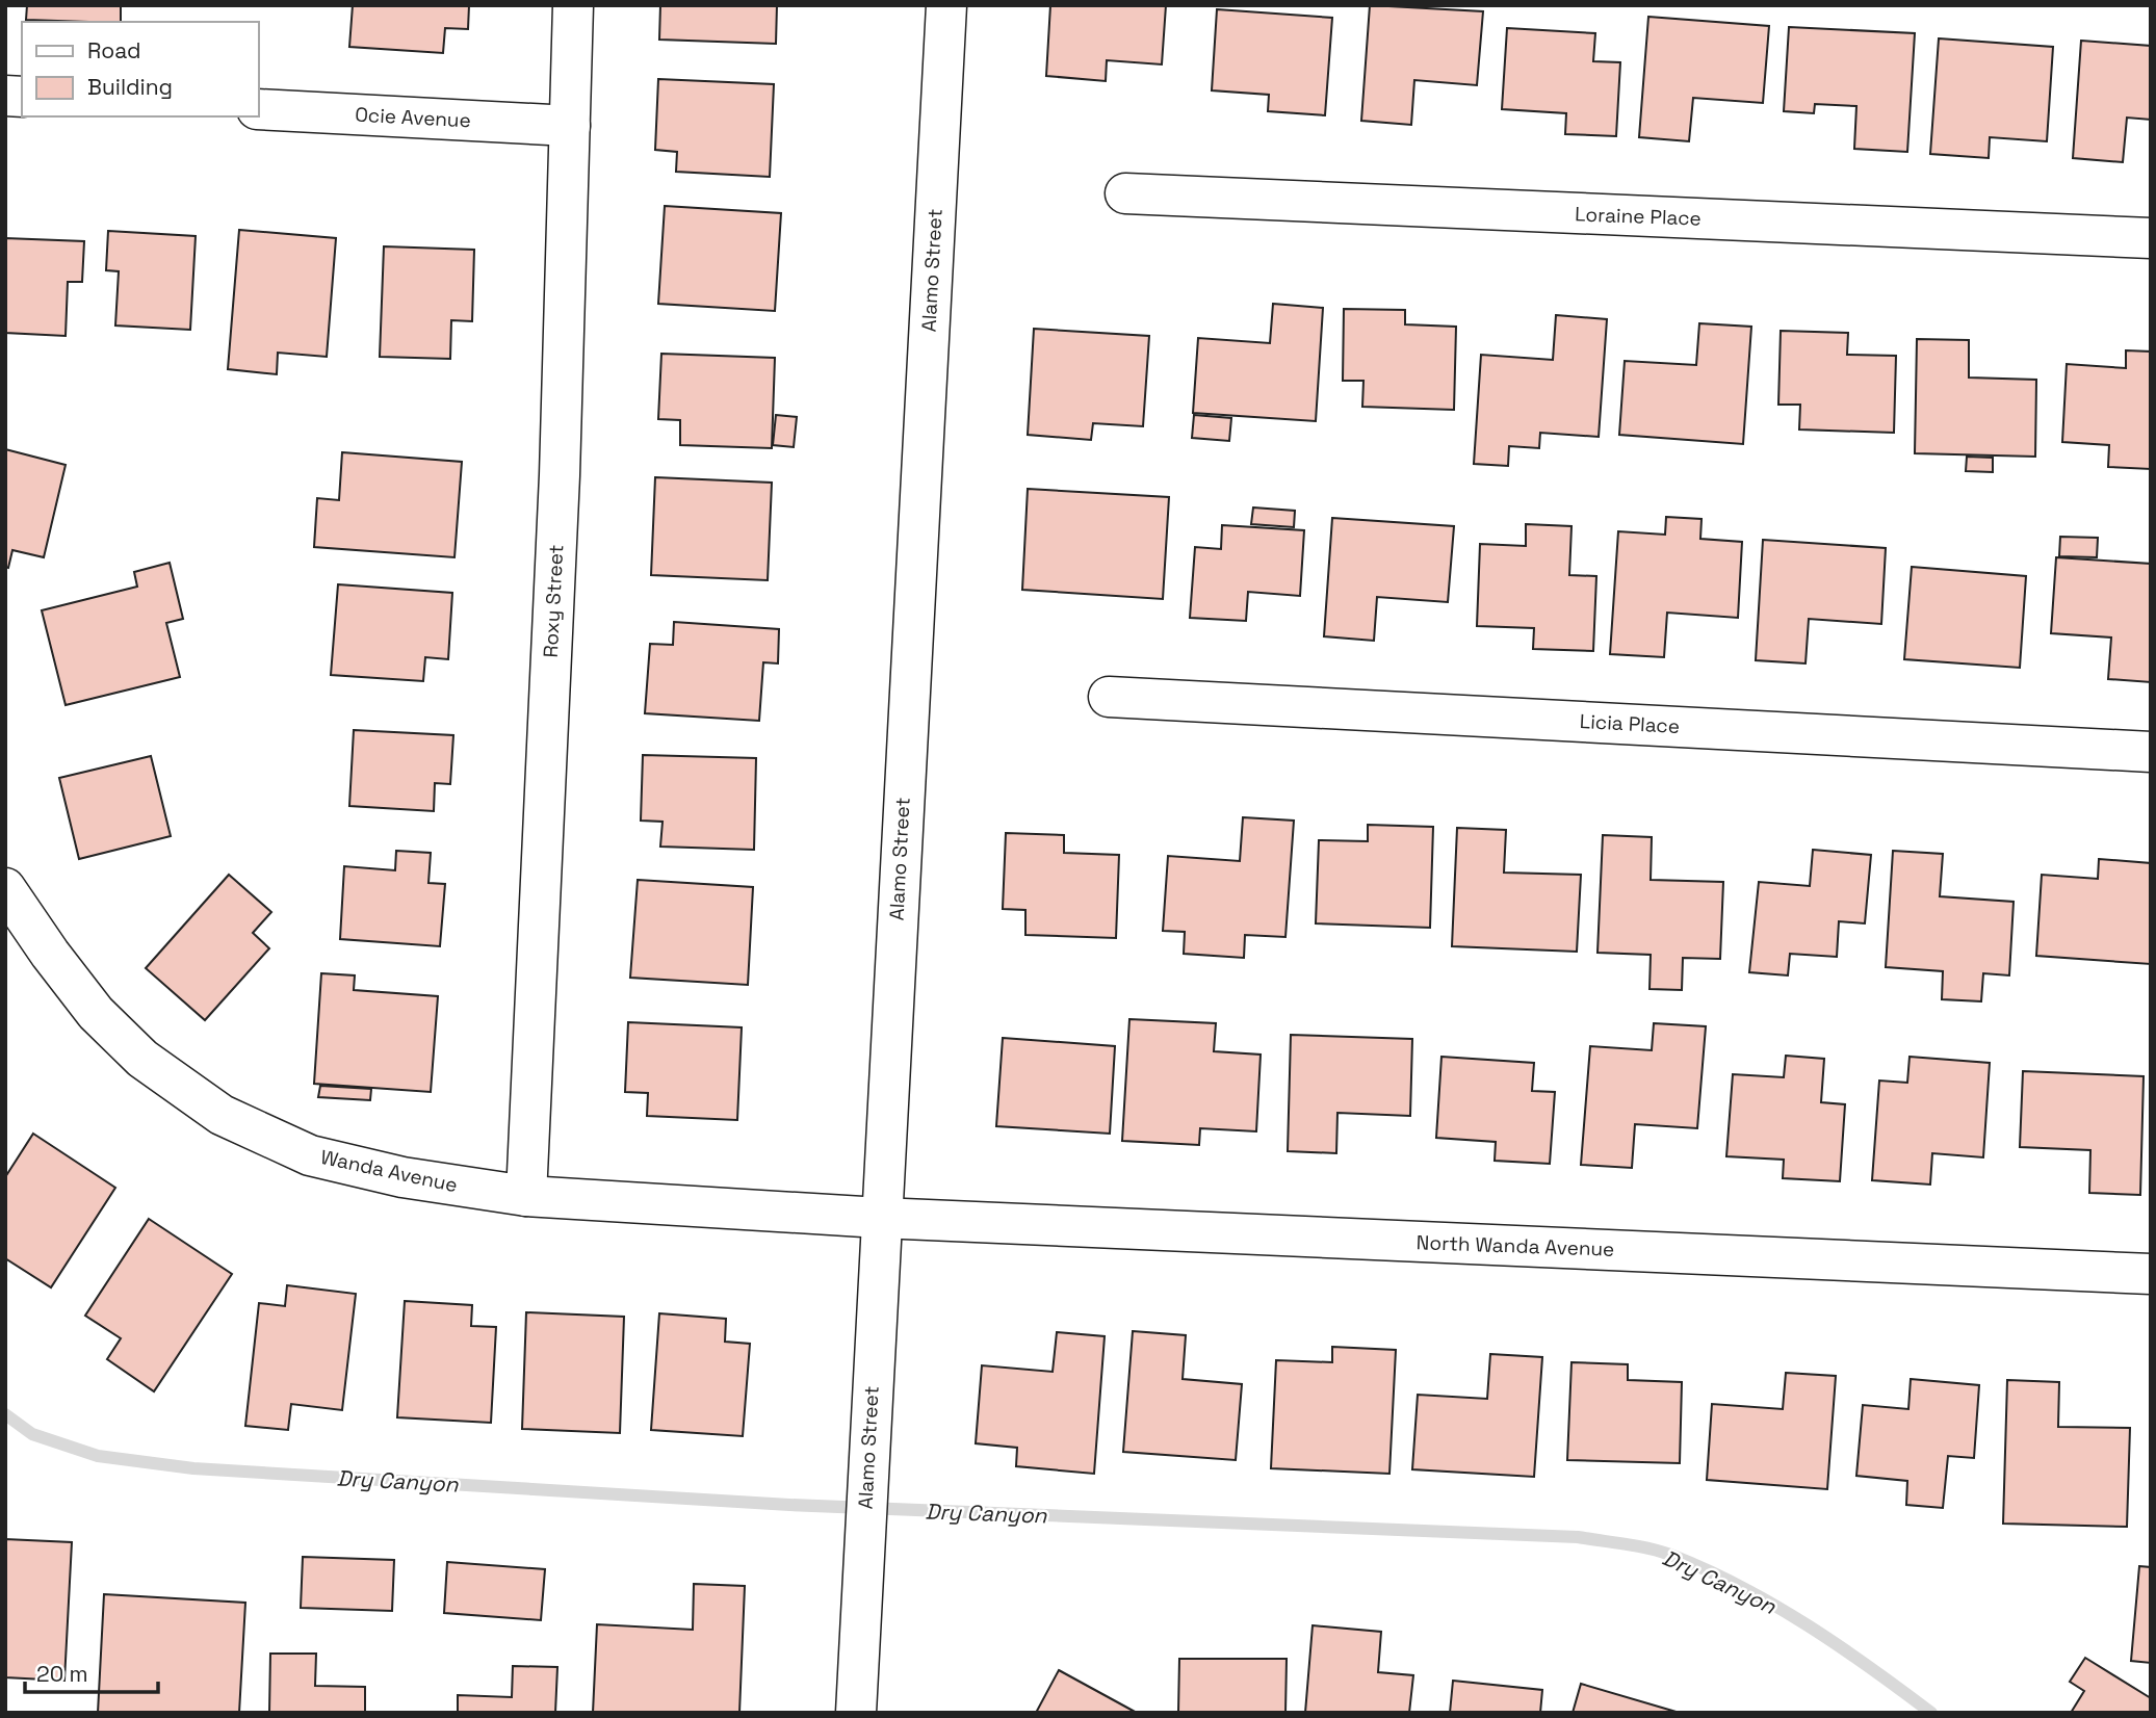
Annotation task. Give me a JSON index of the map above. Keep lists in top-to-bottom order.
{
  "streets": {
    "street": [
      "Ocie Avenue",
      "Loraine Place",
      "Alamo Street",
      "Roxy Street",
      "Licia Place",
      "Wanda Avenue",
      "North Wanda Avenue"
    ]
  },
  "crossings": [
    ["Ocie Avenue", "Roxy Street"],
    ["Alamo Street", "Wanda Avenue"],
    ["Alamo Street", "North Wanda Avenue"],
    ["Roxy Street", "Wanda Avenue"],
    ["Wanda Avenue", "North Wanda Avenue"]
  ],
  "water": ["Dry Canyon"],
  "legend": ["Road", "Building"],
  "scale_bar": "20 m"
}
